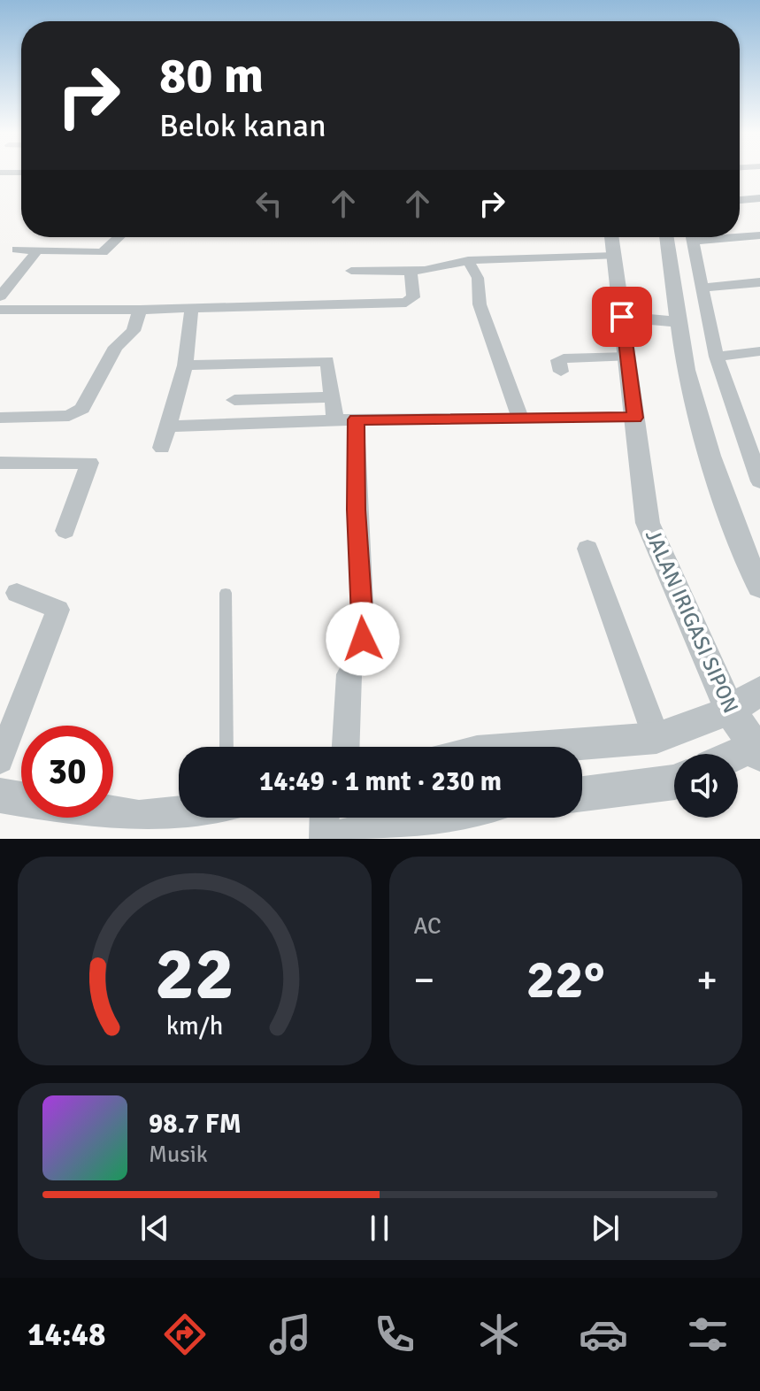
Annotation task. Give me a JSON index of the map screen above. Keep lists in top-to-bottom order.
{
  "streets": {
    "street": ["JALAN IRIGASI SIPON"]
  },
  "page": {
    "turn": ["80 m", "Belok kanan"],
    "limit": "30",
    "trip": "14:49 · 1 mnt · 230 m",
    "tile": "AC",
    "heat": ["−", "22°", "+"],
    "song": ["98.7 FM", "Musik"],
    "tabs": "14:48",
    "gauge": ["22", "km/h"]
  }
}
